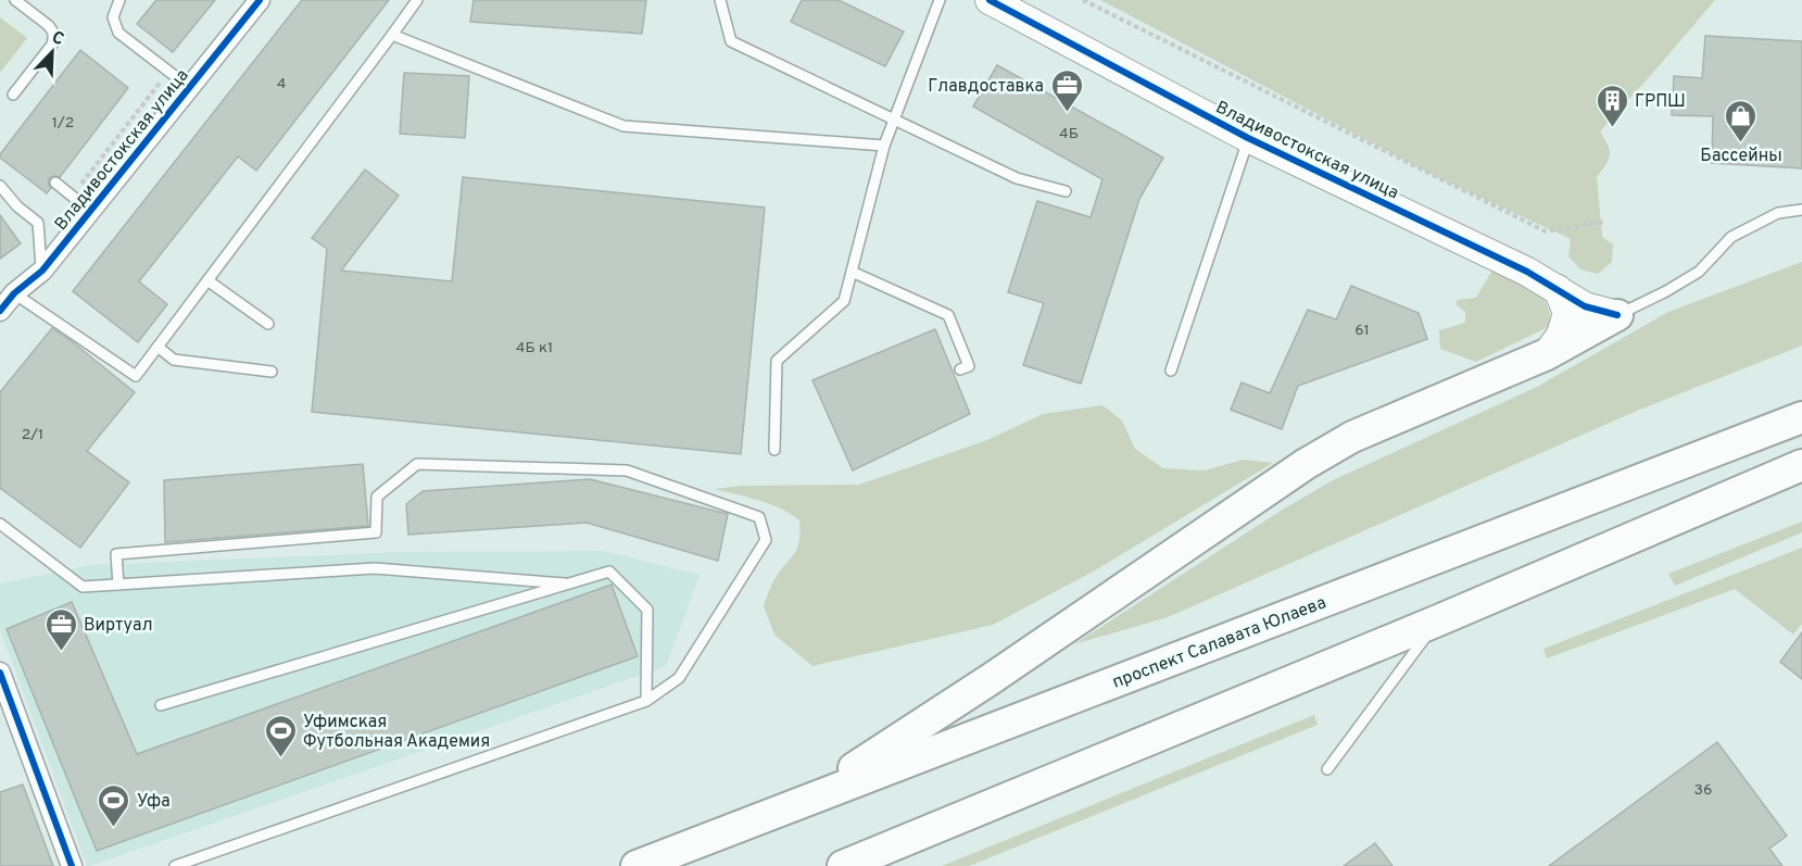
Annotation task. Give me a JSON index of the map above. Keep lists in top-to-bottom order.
{
  "streets": {
    "main road": ["проспект Салавата Юлаева"],
    "street": ["Владивостокская улица"]
  },
  "places": {
    "office": ["Главдоставка", "Виртуал"],
    "building": ["ГРПШ"],
    "shop": ["Бассейны"],
    "sports": ["Уфимская Футбольная Академия", "Уфа"]
  },
  "house_numbers": [
    "4",
    "1/2",
    "4Б",
    "61",
    "4Б к1",
    "2/1",
    "36"
  ],
  "north": "top right"
}
